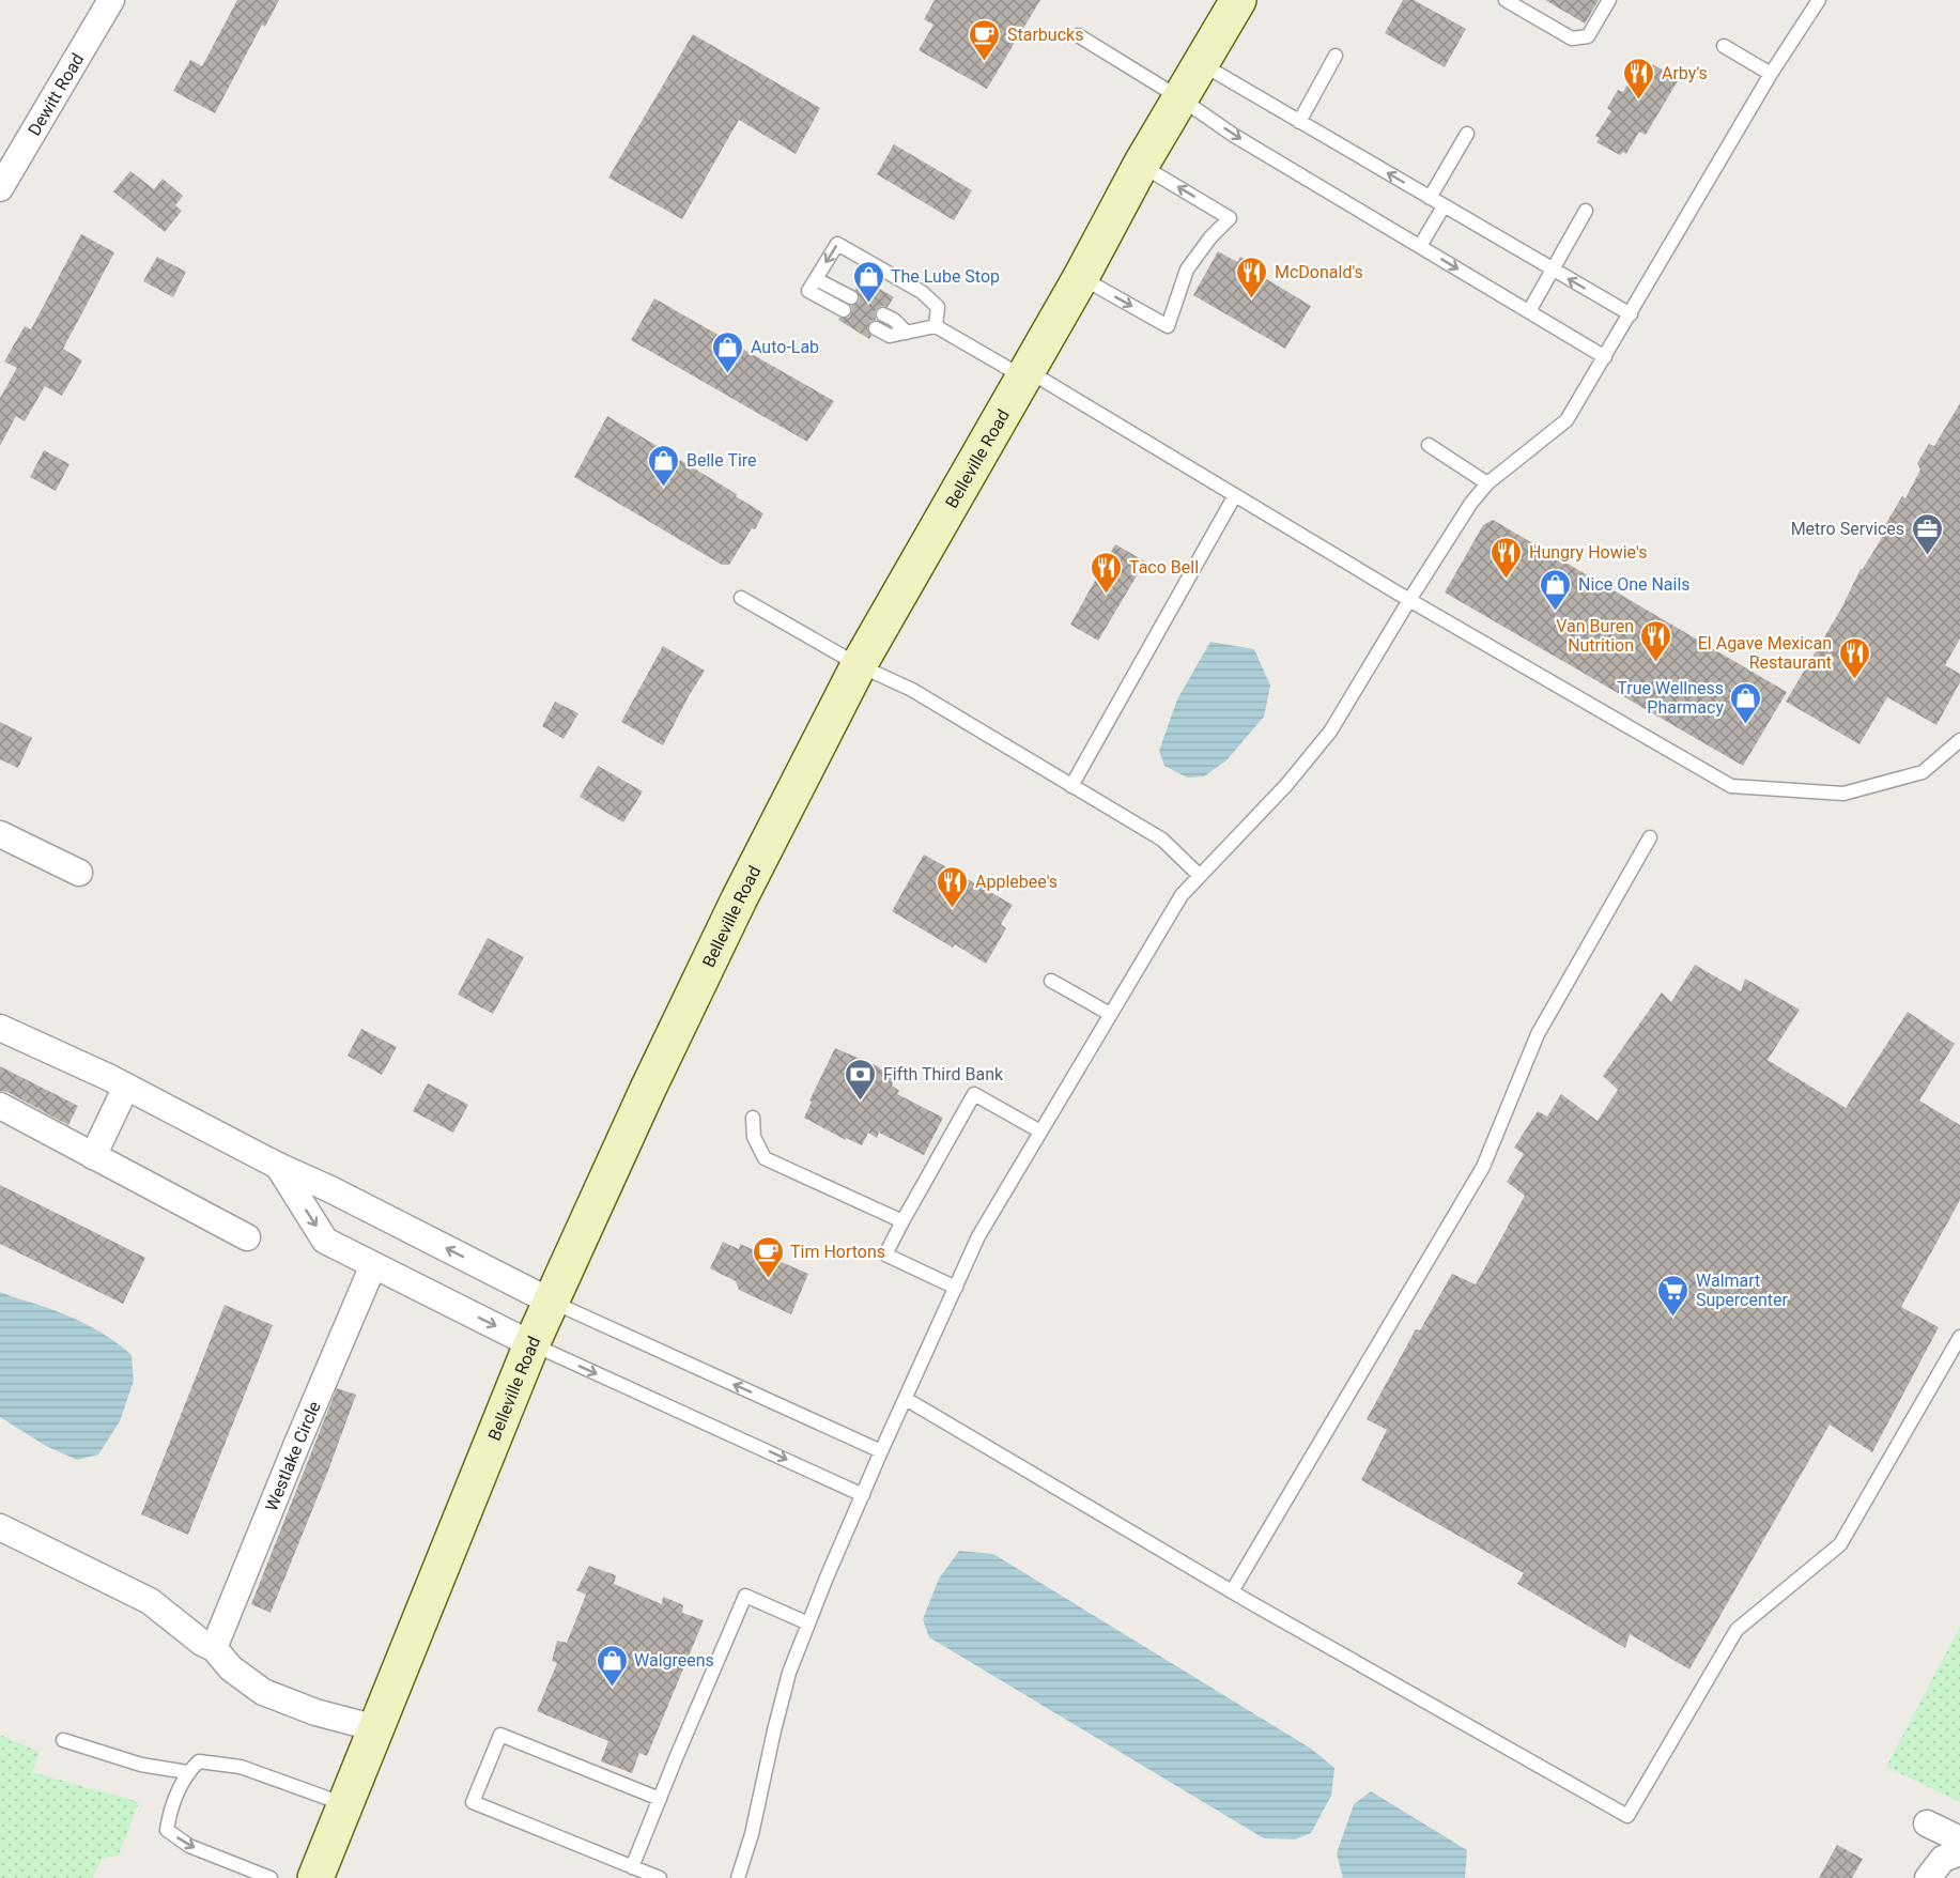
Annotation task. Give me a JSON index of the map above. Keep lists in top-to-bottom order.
{
  "streets": {
    "main road": ["Belleville Road"],
    "street": ["Dewitt Road", "Westlake Circle"]
  },
  "places": {
    "cafe": ["Starbucks", "Tim Hortons"],
    "restaurant": [
      "Arby's",
      "McDonald's",
      "Hungry Howie's",
      "Taco Bell",
      "Van Buren Nutrition",
      "El Agave Mexican Restaurant",
      "Applebee's"
    ],
    "shop": [
      "The Lube Stop",
      "Auto-Lab",
      "Belle Tire",
      "Nice One Nails",
      "True Wellness Pharmacy",
      "Walgreens"
    ],
    "office": ["Metro Services"],
    "bank": ["Fifth Third Bank"],
    "supermarket": ["Walmart Supercenter"]
  }
}
